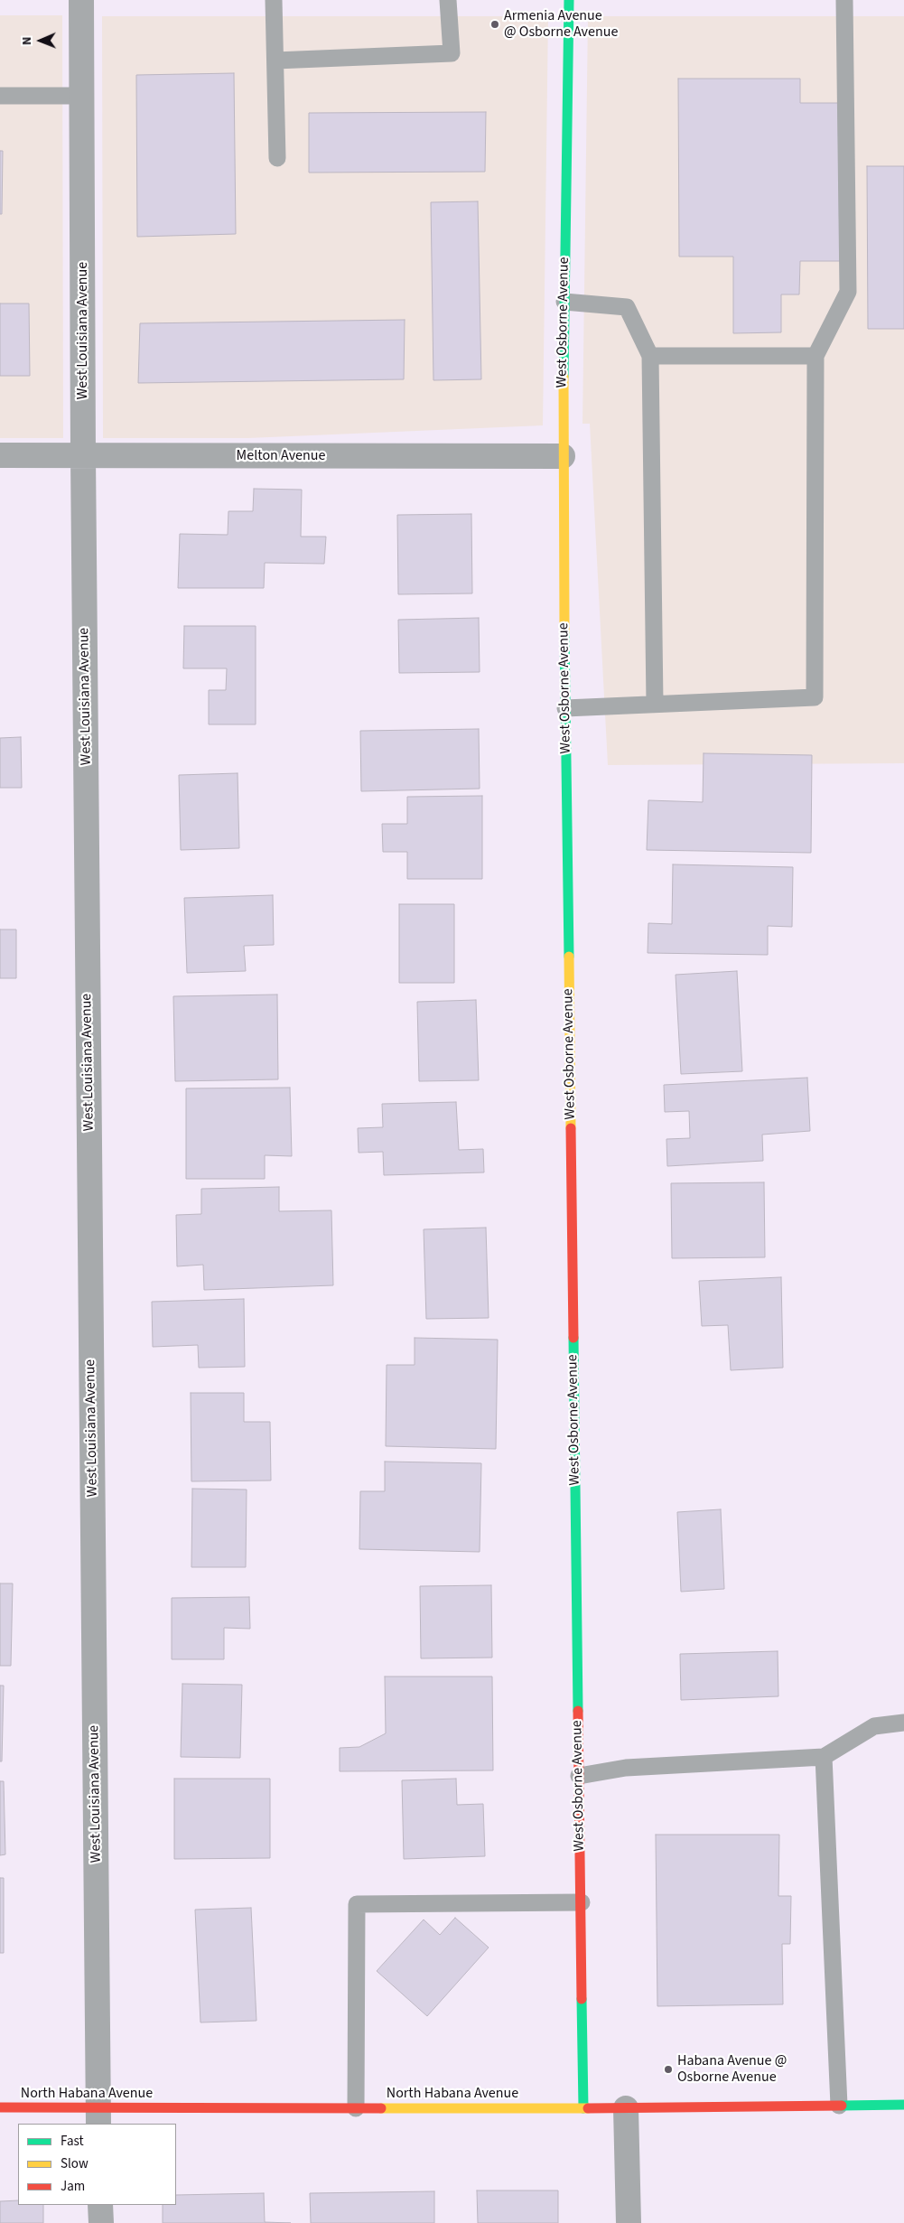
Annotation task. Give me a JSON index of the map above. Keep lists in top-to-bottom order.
{
  "streets": {
    "street": [
      "West Osborne Avenue",
      "West Louisiana Avenue",
      "Melton Avenue",
      "North Habana Avenue"
    ]
  },
  "crossings": [
    ["West Osborne Avenue", "Melton Avenue"],
    ["West Osborne Avenue", "North Habana Avenue"],
    ["West Louisiana Avenue", "Melton Avenue"],
    ["West Louisiana Avenue", "North Habana Avenue"]
  ],
  "places": ["Armenia Avenue @ Osborne Avenue", "Habana Avenue @ Osborne Avenue"],
  "legend": ["Fast", "Slow", "Jam"],
  "north": "left"
}
